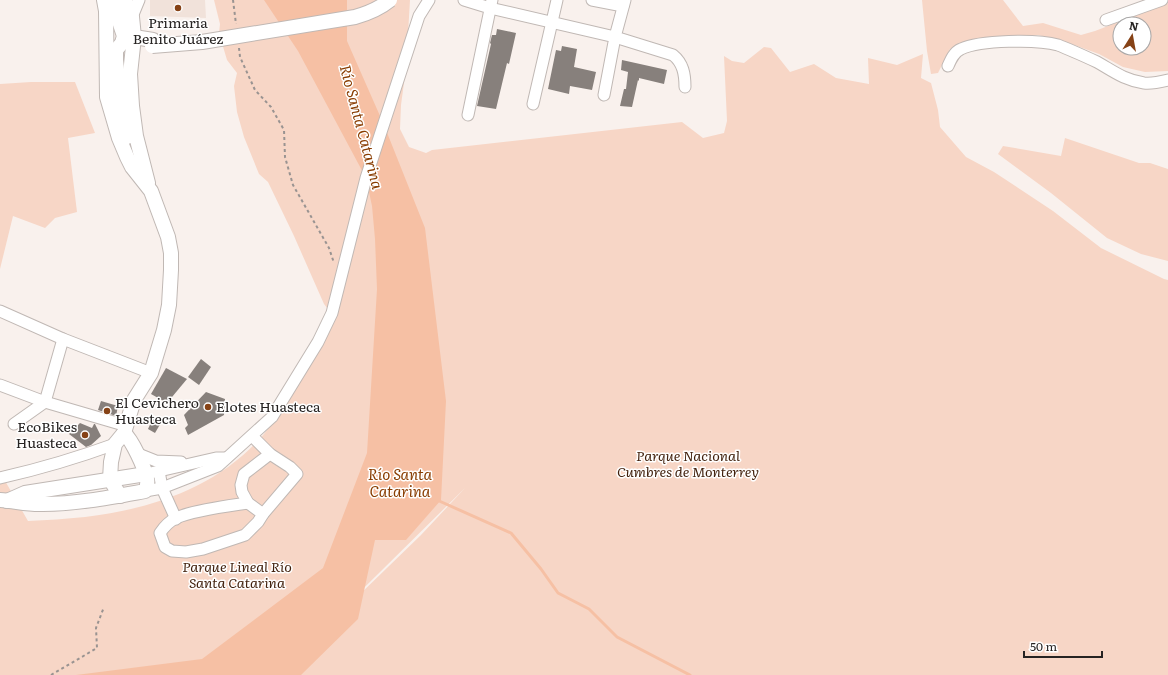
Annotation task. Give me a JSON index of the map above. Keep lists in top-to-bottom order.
{
  "water": ["Río Santa Catarina"],
  "parks": ["Parque Nacional Cumbres de Monterrey", "Parque Lineal Río Santa Catarina"],
  "places": [
    "Primaria Benito Juárez",
    "Elotes Huasteca",
    "El Cevichero Huasteca",
    "EcoBikes Huasteca"
  ],
  "scale_bar": "50 m",
  "north": "top"
}
